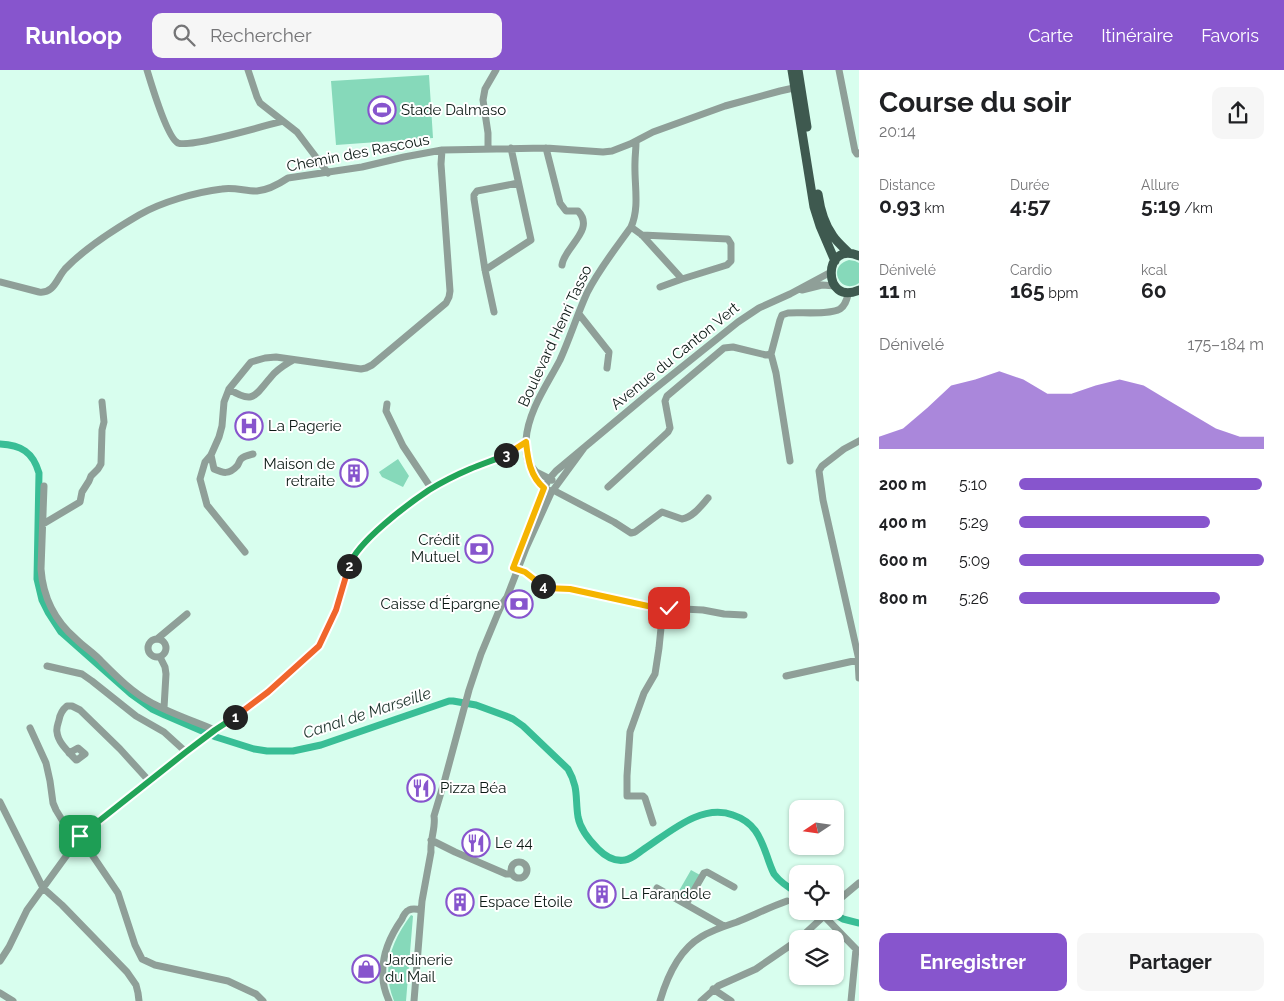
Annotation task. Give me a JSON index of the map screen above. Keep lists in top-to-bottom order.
{
  "streets": {
    "street": ["Chemin des Rascous", "Boulevard Henri Tasso", "Avenue du Canton Vert"]
  },
  "crossings": [
    ["Chemin des Rascous", "Boulevard Henri Tasso"],
    ["Boulevard Henri Tasso", "Avenue du Canton Vert"]
  ],
  "water": ["Canal de Marseille"],
  "places": {
    "sports": ["Stade Dalmaso"],
    "hospital": ["La Pagerie"],
    "building": ["Maison de retraite", "La Farandole", "Espace Étoile"],
    "bank": ["Crédit Mutuel", "Caisse d'Épargne"],
    "restaurant": ["Pizza Béa", "Le 44"],
    "shop": ["Jardinerie du Mail"]
  },
  "north": "left",
  "page": {
    "header": "Runloop",
    "search": "Rechercher",
    "nav": ["Carte", "Itinéraire", "Favoris"],
    "heading": ["Course du soir", "20:14"],
    "stats": [
      ["Distance", "0.93 km"],
      ["Durée", "4:57"],
      ["Allure", "5:19 /km"],
      ["Dénivelé", "11 m"],
      ["Cardio", "165 bpm"],
      ["kcal", "60"]
    ],
    "chart": ["Dénivelé", "175–184 m"],
    "pins": [
      "3",
      "2",
      "4",
      "1"
    ],
    "list": [
      {
        "name": "200 m",
        "note": "5:10"
      },
      {
        "name": "400 m",
        "note": "5:29"
      },
      {
        "name": "600 m",
        "note": "5:09"
      },
      {
        "name": "800 m",
        "note": "5:26"
      }
    ],
    "buttons": ["Enregistrer", "Partager"]
  }
}
